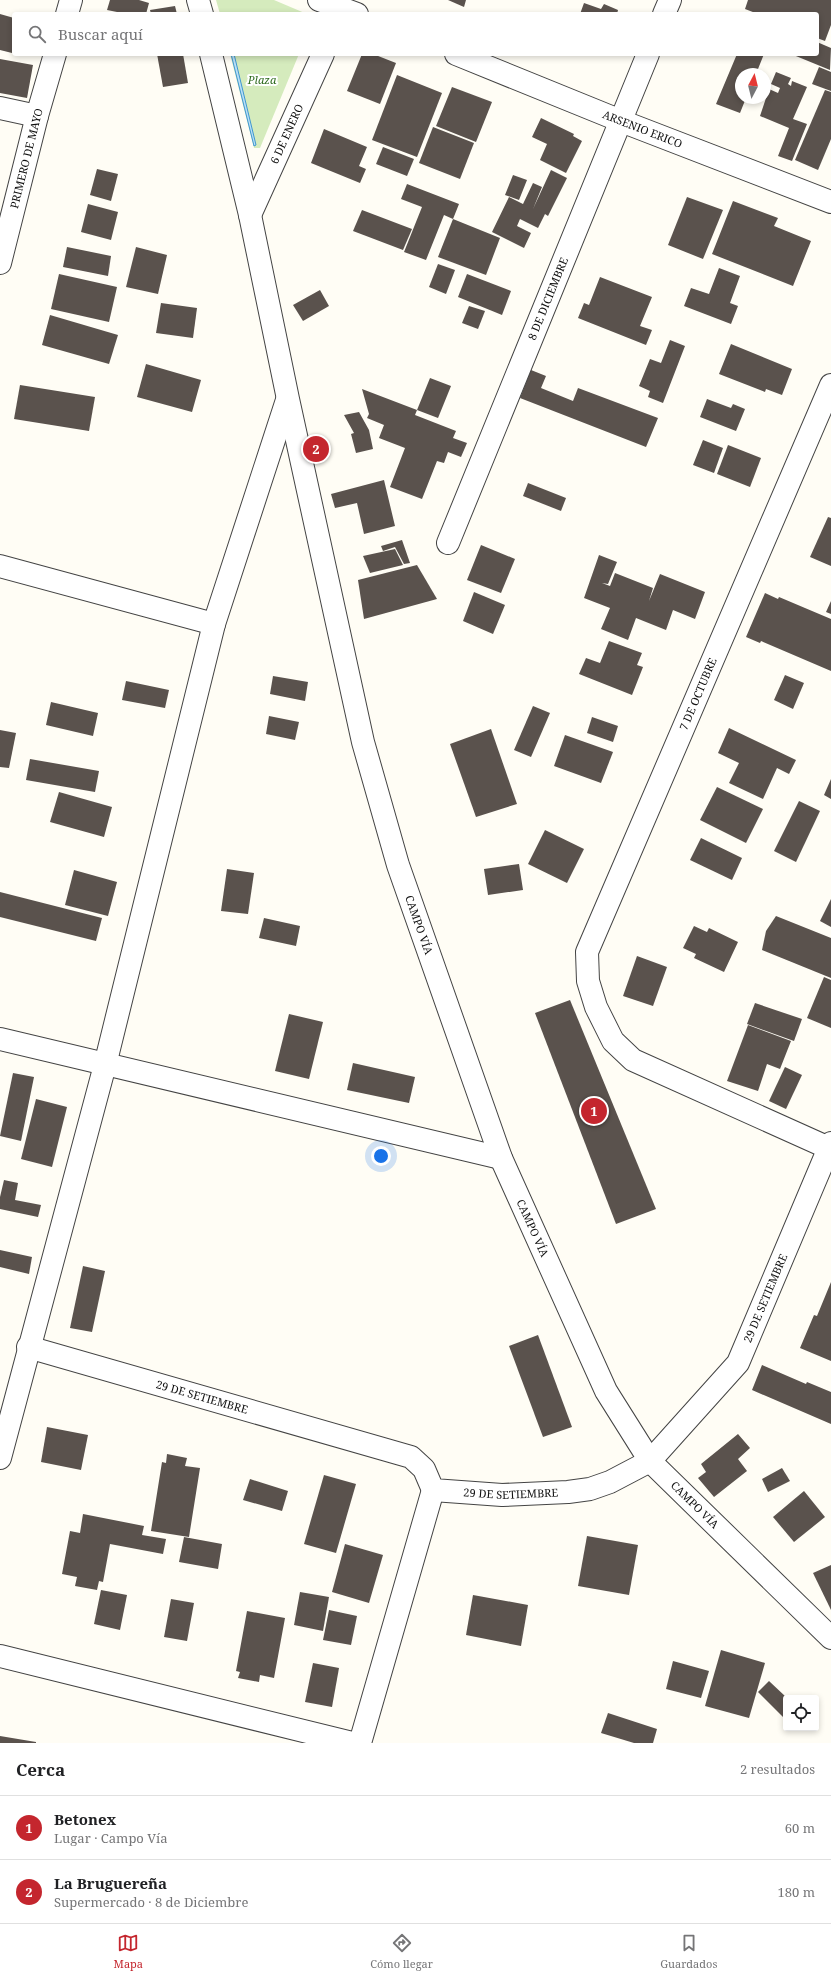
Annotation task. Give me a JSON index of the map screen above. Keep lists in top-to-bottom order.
{
  "streets": {
    "street": [
      "ARSENIO ERICO",
      "6 DE ENERO",
      "PRIMERO DE MAYO",
      "8 DE DICIEMBRE",
      "7 DE OCTUBRE",
      "CAMPO VÍA",
      "29 DE SETIEMBRE"
    ]
  },
  "crossings": [
    ["ARSENIO ERICO", "8 DE DICIEMBRE"],
    ["6 DE ENERO", "CAMPO VÍA"],
    ["7 DE OCTUBRE", "29 DE SETIEMBRE"],
    ["CAMPO VÍA", "29 DE SETIEMBRE"]
  ],
  "parks": ["Plaza"],
  "north": "top",
  "page": {
    "search": "Buscar aquí",
    "pins": ["2", "1"],
    "heading": ["Cerca", "2 resultados"],
    "list": [
      {
        "mark": "1",
        "name": "Betonex",
        "note": "Lugar · Campo Vía",
        "value": "60 m"
      },
      {
        "mark": "2",
        "name": "La Bruguereña",
        "note": "Supermercado · 8 de Diciembre",
        "value": "180 m"
      }
    ],
    "nav": ["Mapa", "Cómo llegar", "Guardados"]
  }
}
